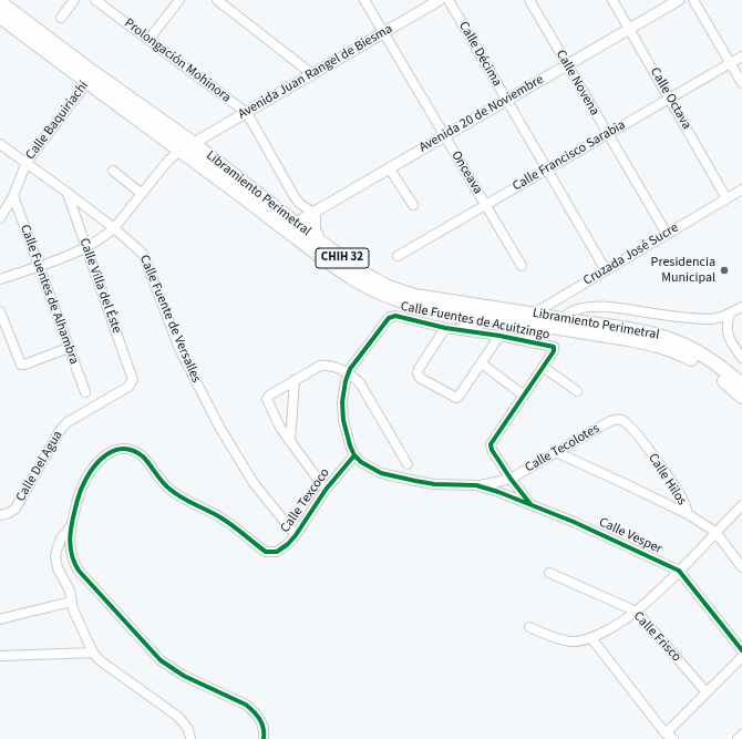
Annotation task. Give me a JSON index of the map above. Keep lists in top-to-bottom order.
{
  "streets": {
    "main road": ["Libramiento Perimetral", "CHIH 32"],
    "street": [
      "Calle Décima",
      "Prolongación Mohinora",
      "Avenida Juan Rangel de Biesma",
      "Calle Novena",
      "Calle Octava",
      "Avenida 20 de Noviembre",
      "Calle Baquiriachi",
      "Calle Francisco Sarabia",
      "Onceava",
      "Cruzada José Sucre",
      "Calle Villa del Éste",
      "Calle Fuentes de Alhambra",
      "Calle Fuente de Versalles",
      "Calle Fuentes de Acuitzingo",
      "Calle Tecolotes",
      "Calle Del Agua",
      "Calle Hilos",
      "Calle Texcoco",
      "Calle Vesper",
      "Calle Frisco"
    ]
  },
  "crossings": [
    ["Calle Décima", "Avenida 20 de Noviembre"],
    ["Calle Décima", "Calle Francisco Sarabia"],
    ["Calle Décima", "Cruzada José Sucre"],
    ["Prolongación Mohinora", "Avenida Juan Rangel de Biesma"],
    ["Prolongación Mohinora", "Avenida 20 de Noviembre"],
    ["Avenida Juan Rangel de Biesma", "Onceava"],
    ["Avenida Juan Rangel de Biesma", "Libramiento Perimetral"],
    ["Calle Novena", "Avenida 20 de Noviembre"],
    ["Calle Novena", "Calle Francisco Sarabia"],
    ["Calle Novena", "Cruzada José Sucre"],
    ["Calle Octava", "Avenida 20 de Noviembre"],
    ["Calle Octava", "Calle Francisco Sarabia"],
    ["Calle Octava", "Cruzada José Sucre"],
    ["Avenida 20 de Noviembre", "Onceava"],
    ["Avenida 20 de Noviembre", "Libramiento Perimetral"],
    ["Calle Baquiriachi", "Libramiento Perimetral"],
    ["Calle Baquiriachi", "Calle Fuentes de Alhambra"],
    ["Calle Baquiriachi", "Calle Fuente de Versalles"],
    ["Calle Francisco Sarabia", "Onceava"],
    ["Libramiento Perimetral", "Cruzada José Sucre"],
    ["Calle Villa del Éste", "Calle Fuente de Versalles"],
    ["Calle Villa del Éste", "Calle Del Agua"],
    ["Calle Fuente de Versalles", "Calle Texcoco"],
    ["Calle Tecolotes", "Calle Hilos"],
    ["Calle Tecolotes", "Calle Vesper"]
  ],
  "places": ["Presidencia Municipal"]
}
